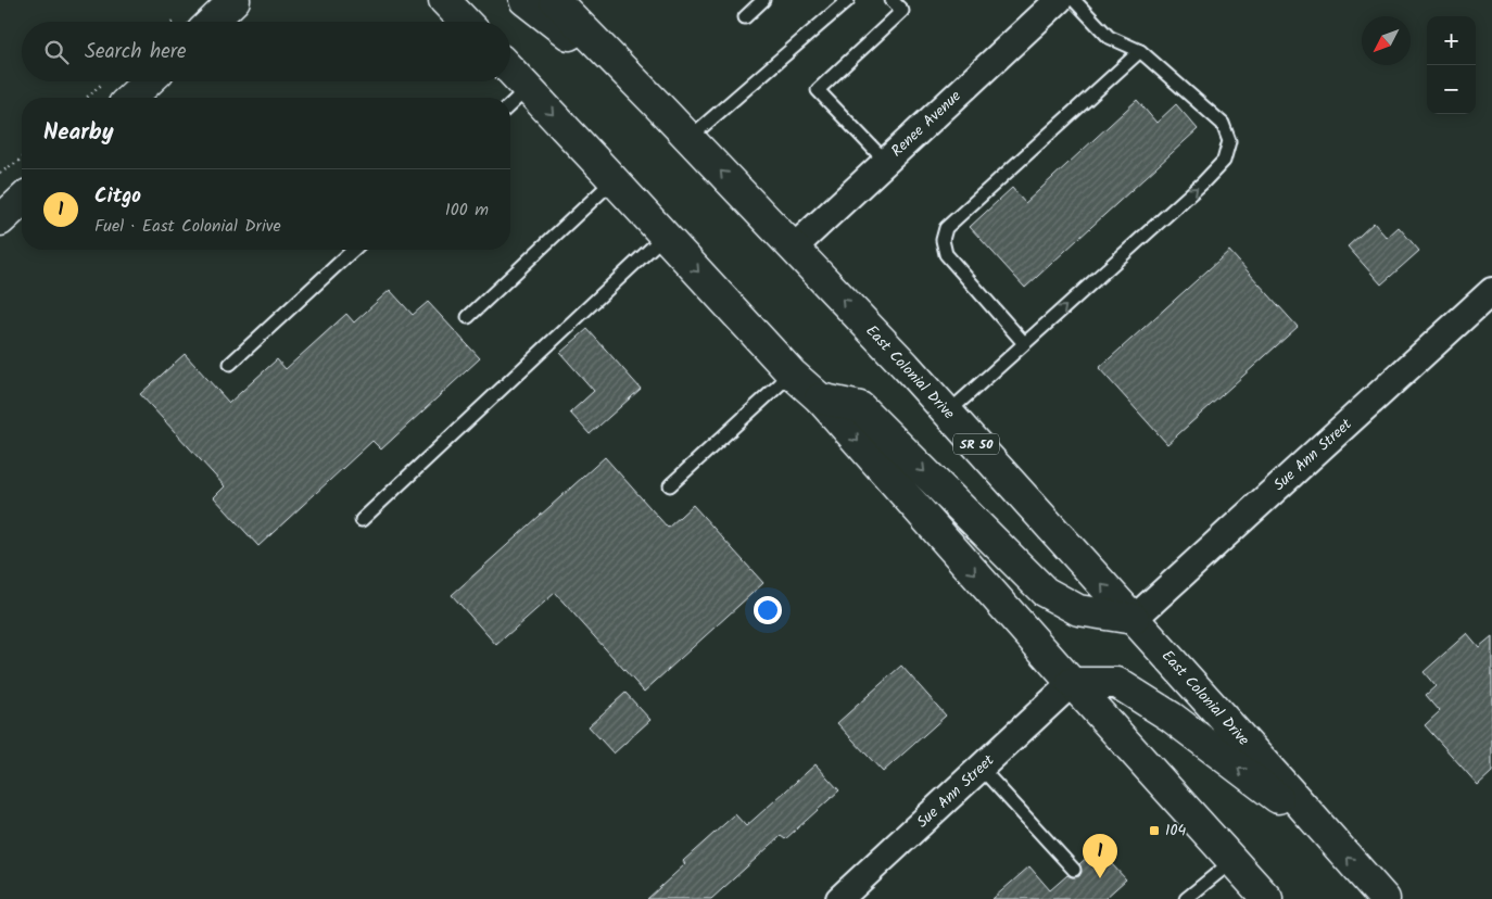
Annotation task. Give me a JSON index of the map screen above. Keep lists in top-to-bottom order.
{
  "streets": {
    "main road": ["East Colonial Drive", "SR 50"],
    "street": ["Renee Avenue", "Sue Ann Street"]
  },
  "crossings": [
    ["Renee Avenue", "East Colonial Drive"],
    ["East Colonial Drive", "Sue Ann Street"]
  ],
  "places": {
    "transit": ["104"]
  },
  "north": "bottom left",
  "page": {
    "map_buttons": ["+", "−"],
    "search": "Search here",
    "heading": "Nearby",
    "list": [
      {
        "mark": "1",
        "name": "Citgo",
        "note": "Fuel · East Colonial Drive",
        "value": "100 m"
      }
    ],
    "pins": "1"
  }
}
